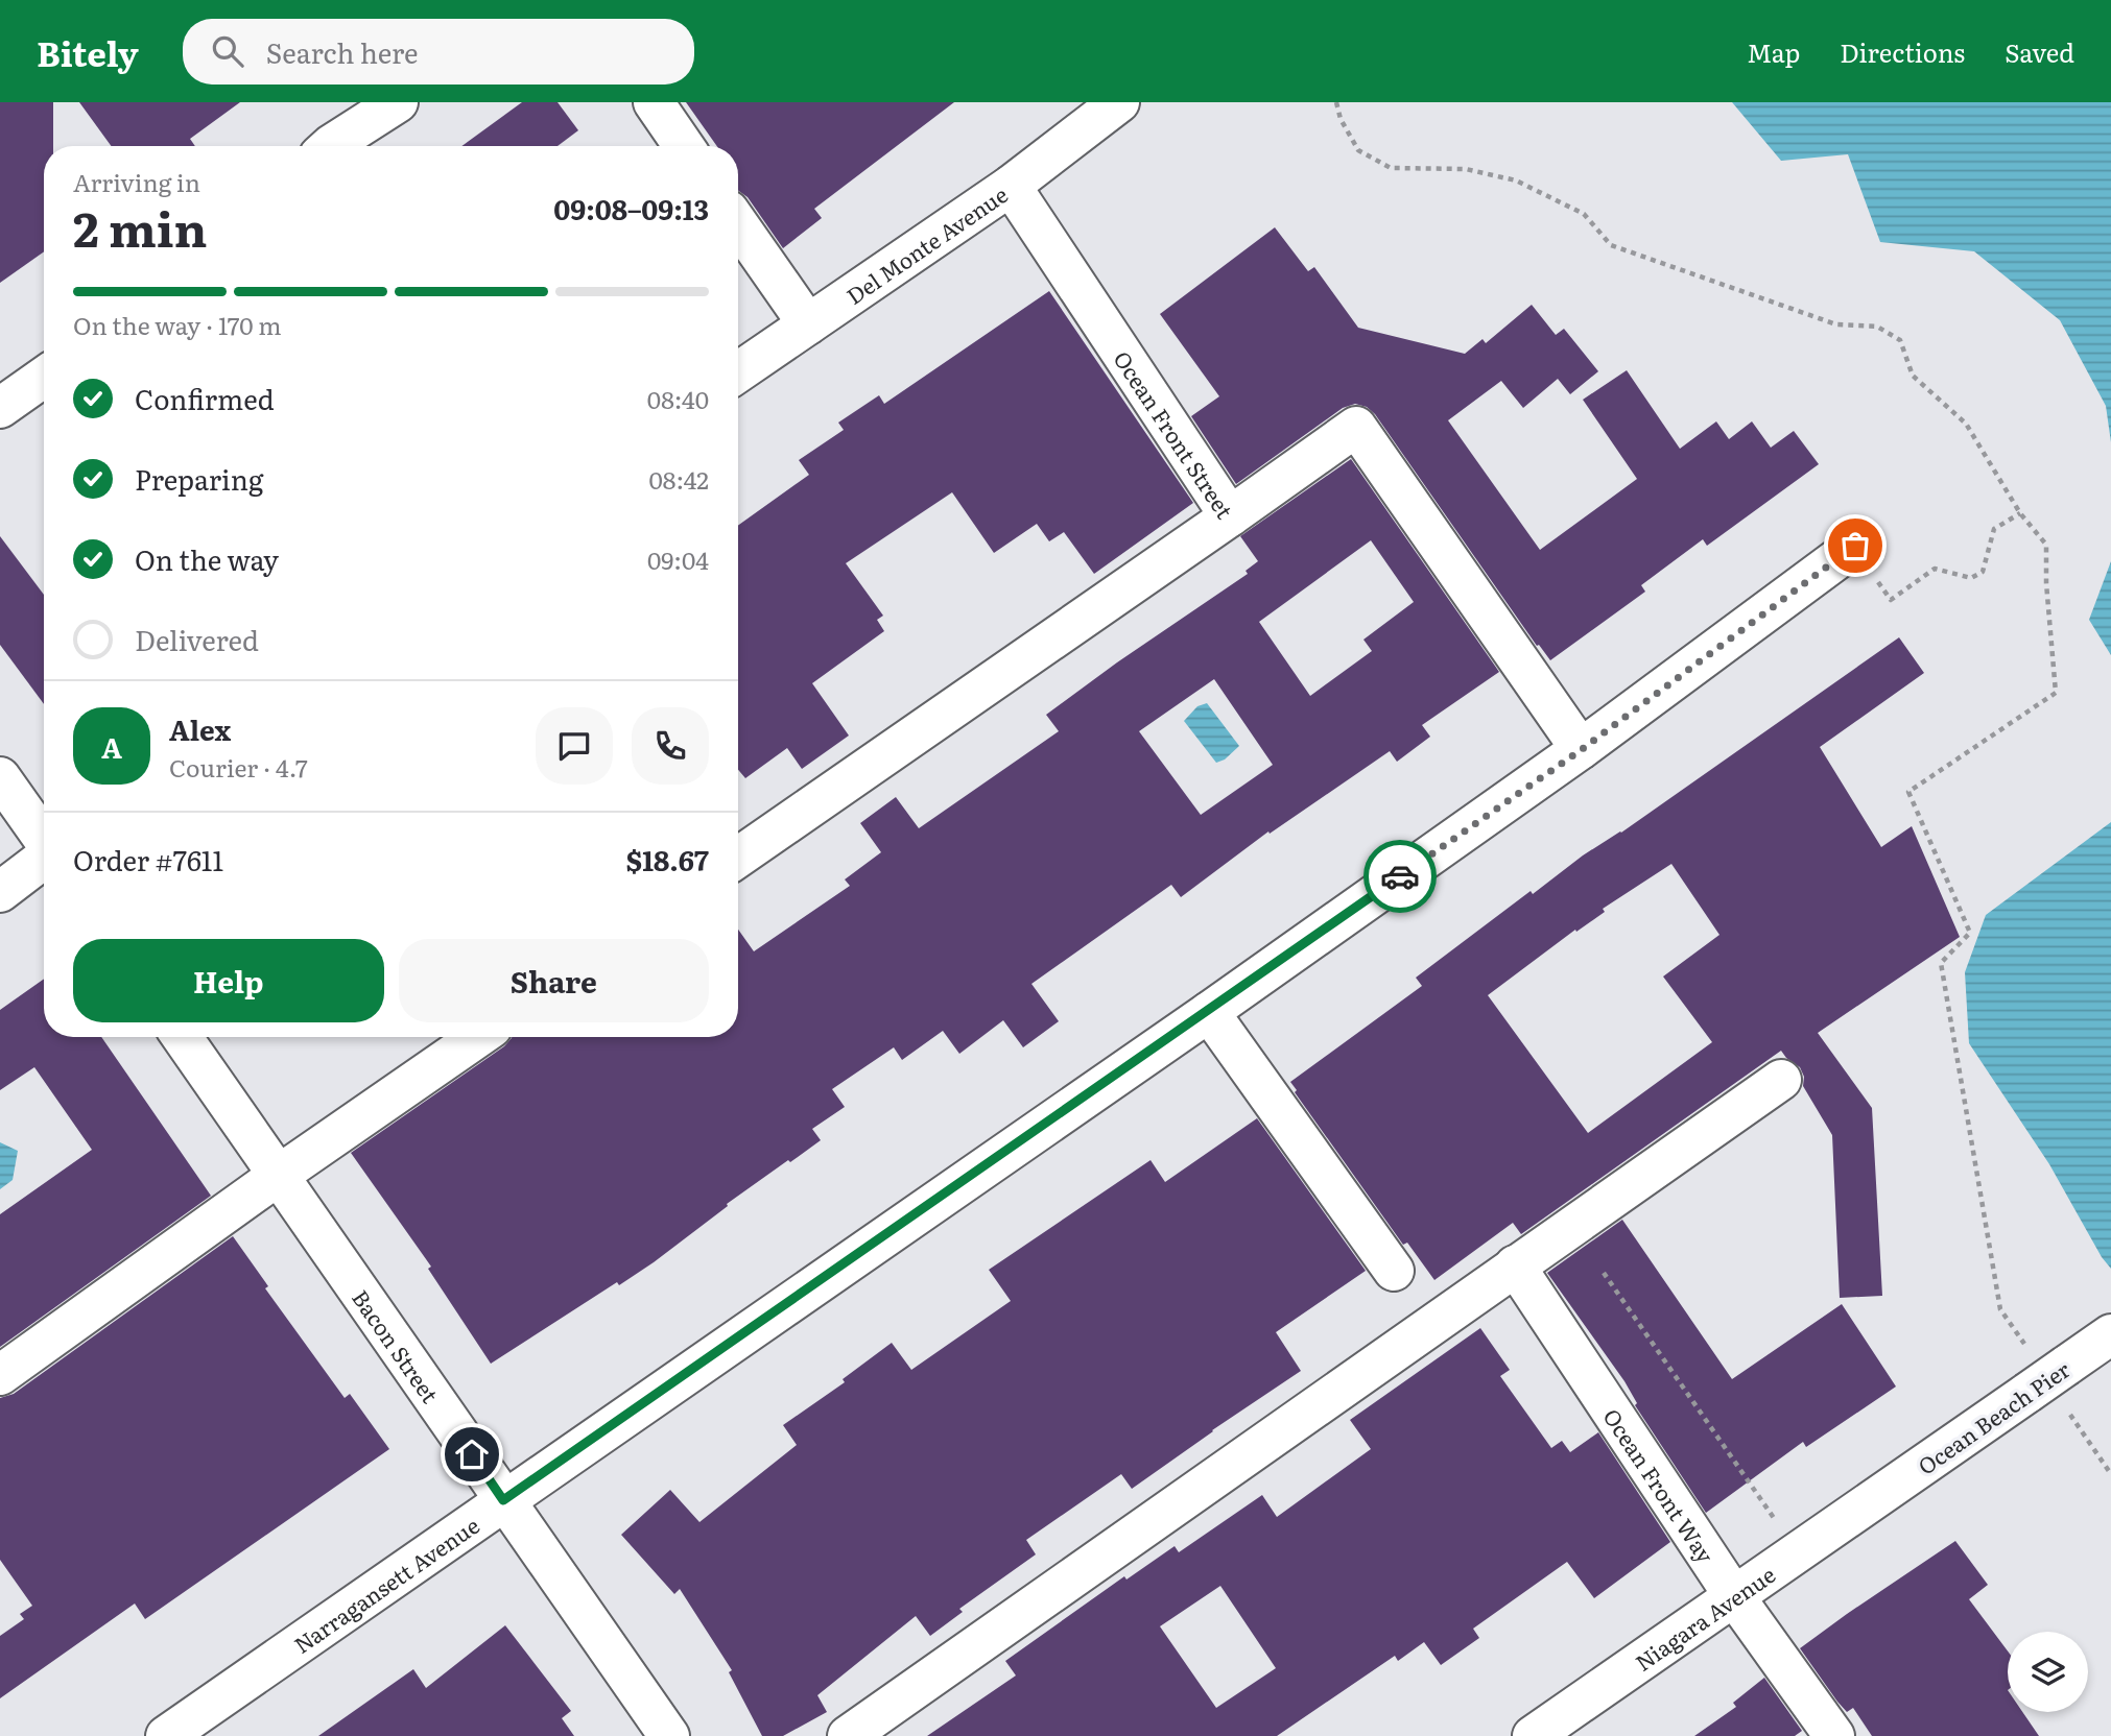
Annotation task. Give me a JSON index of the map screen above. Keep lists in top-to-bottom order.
{
  "streets": {
    "street": [
      "Del Monte Avenue",
      "Ocean Front Street",
      "Bacon Street",
      "Ocean Beach Pier",
      "Ocean Front Way",
      "Narragansett Avenue",
      "Niagara Avenue"
    ]
  },
  "crossings": [
    ["Del Monte Avenue", "Ocean Front Street"],
    ["Ocean Front Street", "Narragansett Avenue"],
    ["Bacon Street", "Narragansett Avenue"],
    ["Ocean Beach Pier", "Niagara Avenue"],
    ["Ocean Front Way", "Niagara Avenue"]
  ],
  "page": {
    "header": "Bitely",
    "search": "Search here",
    "nav": ["Map", "Directions", "Saved"],
    "heading": ["2 min", "Arriving in", "09:08–09:13"],
    "panel": [
      "Alex",
      "Courier · 4.7",
      "Order #7611",
      "$18.67"
    ],
    "bar": "On the way · 170 m",
    "list": [
      ["Confirmed", "08:40"],
      ["Preparing", "08:42"],
      ["On the way", "09:04"],
      "Delivered"
    ],
    "round": "A",
    "buttons": ["Help", "Share"]
  }
}
